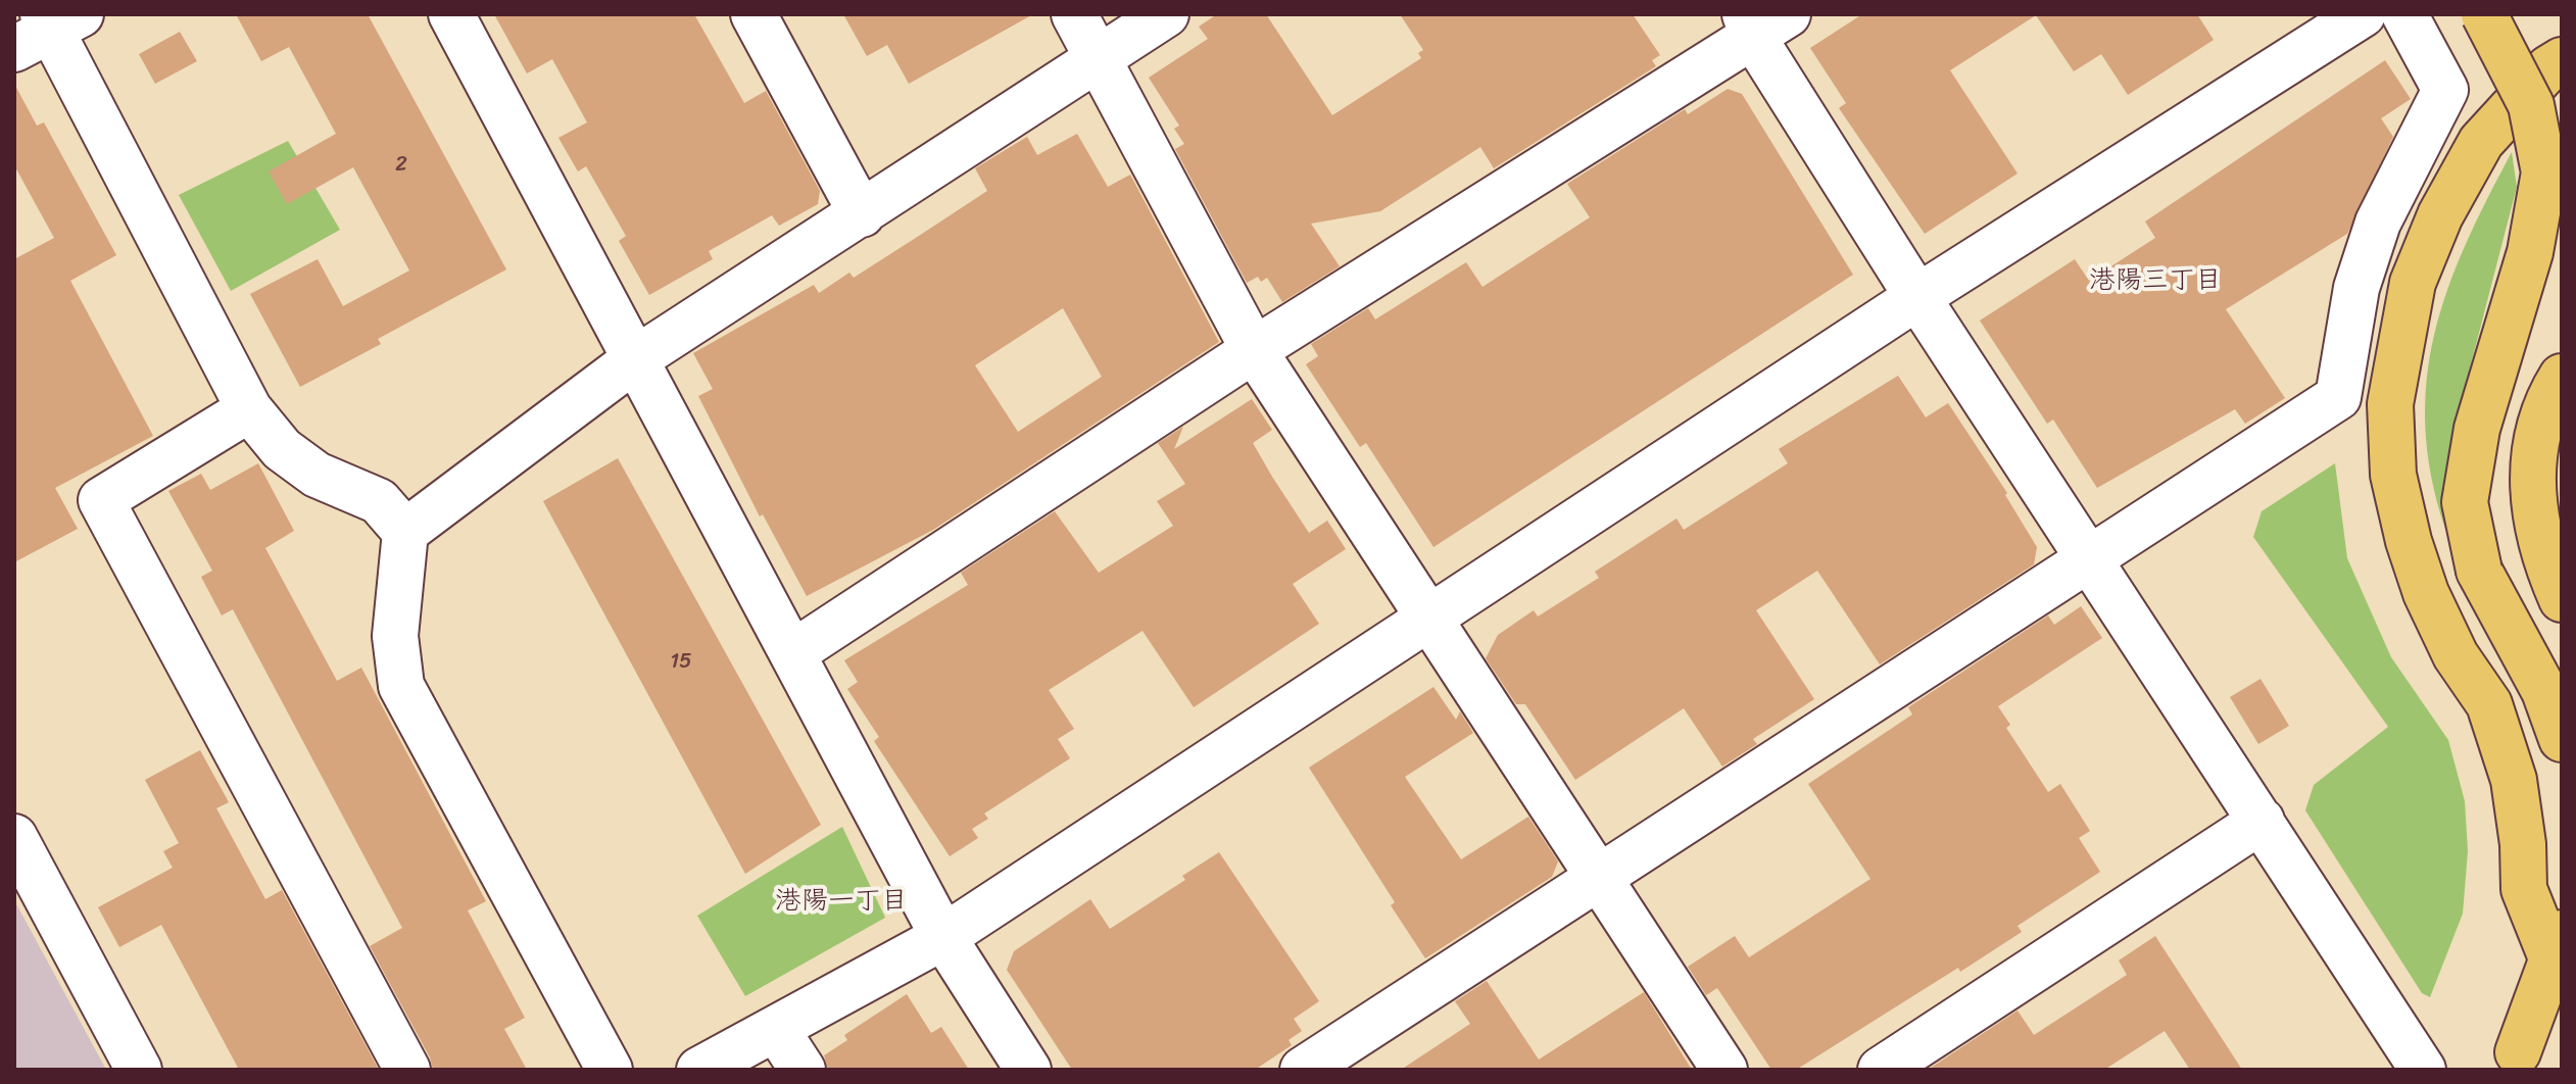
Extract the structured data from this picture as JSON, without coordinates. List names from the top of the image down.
{
  "districts": ["港陽三丁目", "港陽一丁目"],
  "house_numbers": ["2", "15"]
}
